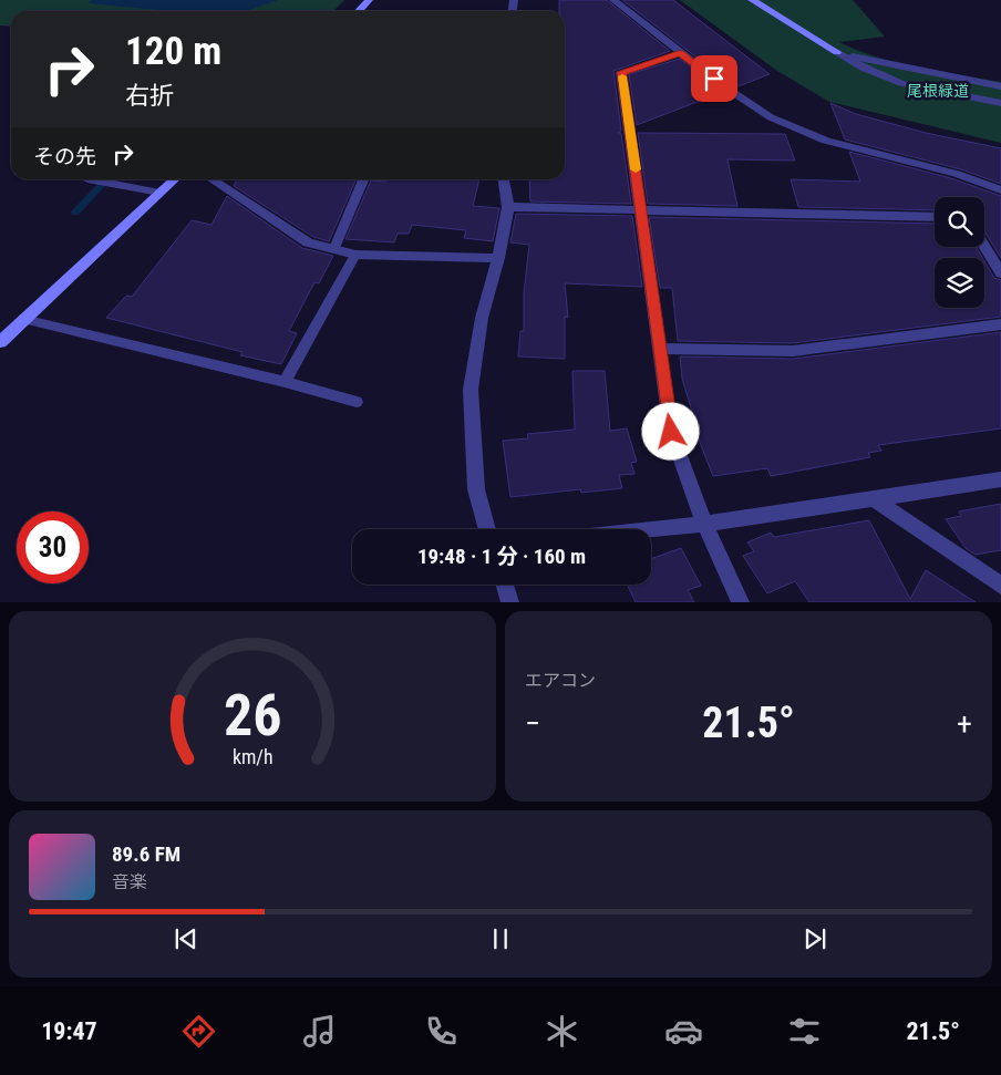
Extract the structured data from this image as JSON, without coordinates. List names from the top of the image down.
{
  "parks": ["尾根緑道"],
  "page": {
    "turn": ["120 m", "右折"],
    "then": "その先",
    "limit": "30",
    "trip": "19:48 · 1 分 · 160 m",
    "tile": "エアコン",
    "heat": ["−", "21.5°", "+"],
    "song": ["89.6 FM", "音楽"],
    "tabs": ["19:47", "21.5°"],
    "gauge": ["26", "km/h"]
  }
}
